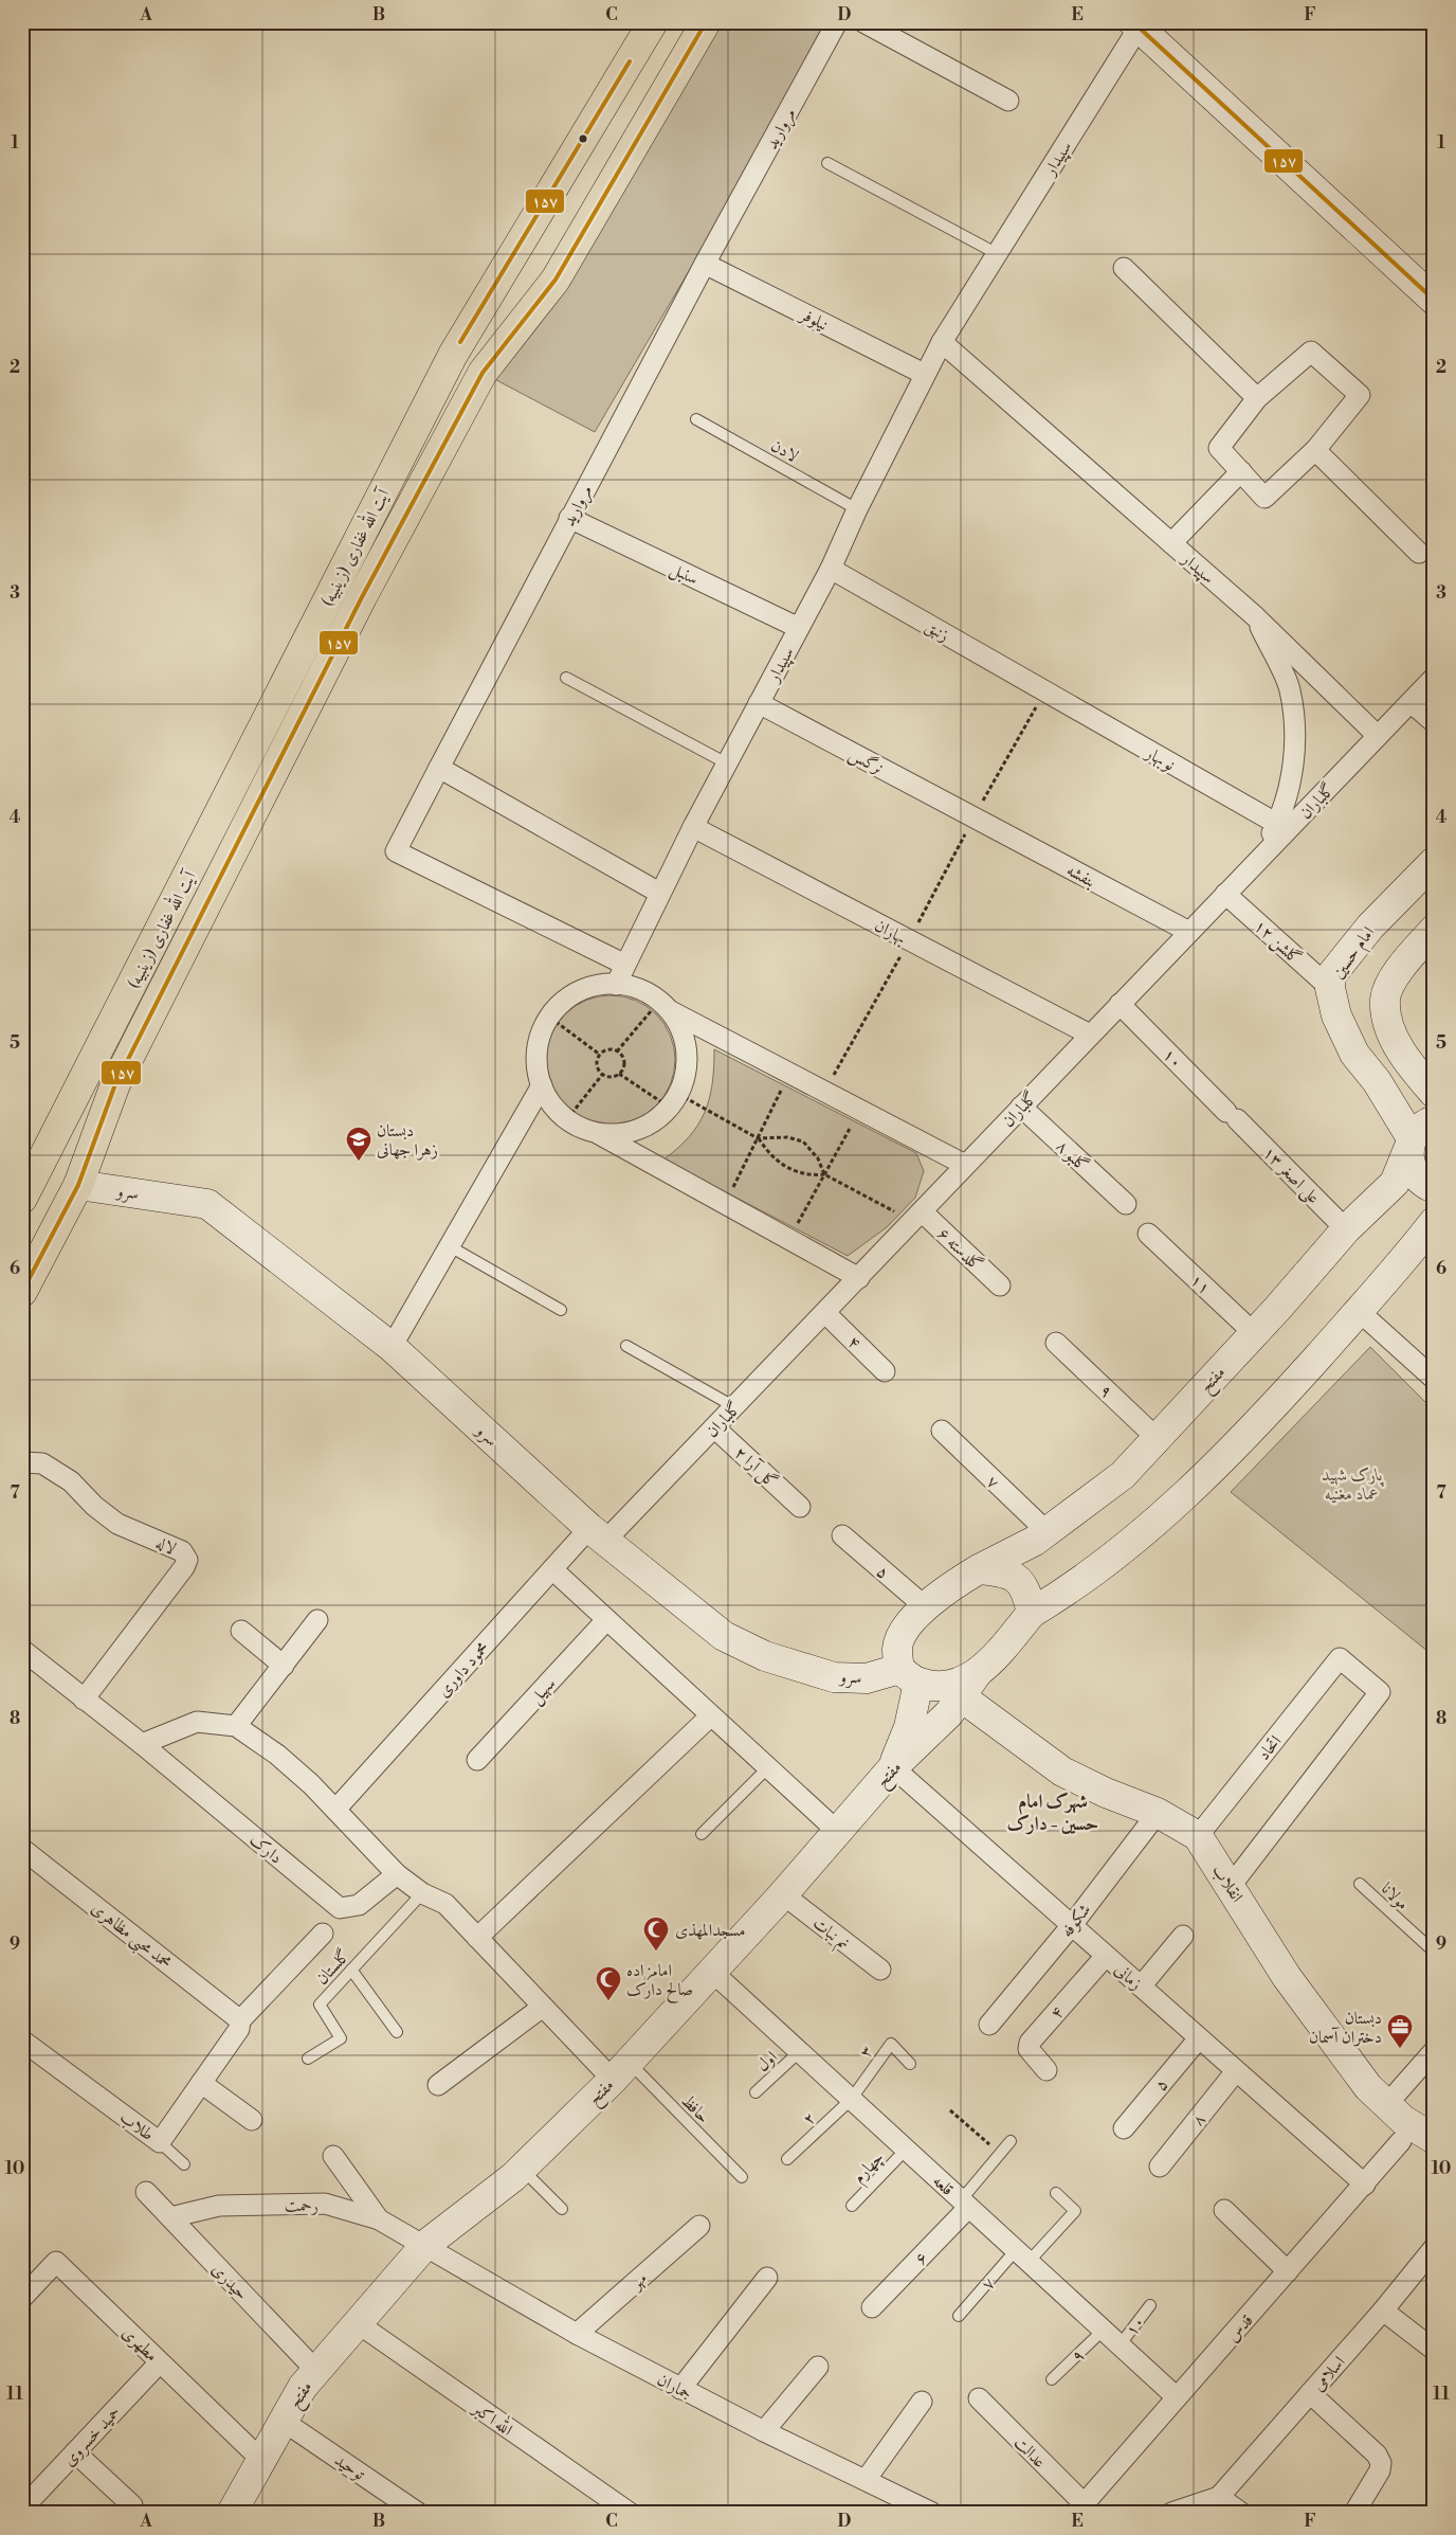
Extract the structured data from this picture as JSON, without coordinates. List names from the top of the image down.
{
  "streets": {
    "main road": ["آیت الله غفاری (زینبیه)"],
    "street": [
      "مروارید",
      "سپیدار",
      "نیلوفر",
      "سنبل",
      "زنبق",
      "نوبهار",
      "نرگس",
      "گلباران",
      "بنفشه",
      "بهاران",
      "گلشن ۱۲",
      "امام حسین",
      "۱۰",
      "گلبو ۸",
      "علی اصغر ۱۳",
      "سرو",
      "گلدسته ۶",
      "۱۱",
      "۴",
      "مفتح",
      "۹",
      "گل آرا ۲",
      "۷",
      "لاله",
      "۵",
      "محمود داوری",
      "سهیل",
      "اتحاد",
      "دارک",
      "انقلاب",
      "شکوفه",
      "نم نبات",
      "محمد محبی مظاهری",
      "زمانی",
      "۸",
      "طلاب",
      "قلعه",
      "رحمت",
      "۶",
      "مهر",
      "حیدری",
      "قدس",
      "مطهری",
      "اسلامی",
      "جماران",
      "الله اکبر",
      "حمید خسروی",
      "عدالت",
      "توحید"
    ],
    "lane": [
      "لادن",
      "مولانا",
      "گلستان",
      "۳",
      "اول",
      "حافظ",
      "۲",
      "چهارم"
    ]
  },
  "crossings": [
    ["مروارید", "سپیدار"],
    ["مروارید", "نیلوفر"],
    ["مروارید", "سنبل"],
    ["سپیدار", "نیلوفر"],
    ["سپیدار", "لادن"],
    ["سپیدار", "سنبل"],
    ["سپیدار", "زنبق"],
    ["سپیدار", "نرگس"],
    ["سپیدار", "گلباران"],
    ["سپیدار", "بهاران"],
    ["آیت الله غفاری (زینبیه)", "سرو"],
    ["زنبق", "نوبهار"],
    ["نرگس", "بنفشه"],
    ["گلباران", "بنفشه"],
    ["گلباران", "بهاران"],
    ["گلباران", "گلشن ۱۲"],
    ["گلباران", "۱۰"],
    ["گلباران", "گلبو ۸"],
    ["گلباران", "سرو"],
    ["گلباران", "گلدسته ۶"],
    ["گلباران", "۴"],
    ["گلباران", "گل آرا ۲"],
    ["گلباران", "محمود داوری"],
    ["گلشن ۱۲", "امام حسین"],
    ["امام حسین", "مفتح"],
    ["۱۰", "علی اصغر ۱۳"],
    ["۱۰", "قلعه"],
    ["علی اصغر ۱۳", "مفتح"],
    ["سرو", "مفتح"],
    ["سرو", "۵"],
    ["سرو", "محمود داوری"],
    ["۱۱", "مفتح"],
    ["۴", "زمانی"],
    ["مفتح", "۹"],
    ["مفتح", "۷"],
    ["مفتح", "۵"],
    ["مفتح", "انقلاب"],
    ["مفتح", "نم نبات"],
    ["مفتح", "زمانی"],
    ["مفتح", "حافظ"],
    ["مفتح", "قلعه"],
    ["مفتح", "رحمت"],
    ["مفتح", "حیدری"],
    ["مفتح", "مطهری"],
    ["مفتح", "جماران"],
    ["مفتح", "الله اکبر"],
    ["مفتح", "توحید"],
    ["۹", "قلعه"],
    ["۷", "قلعه"],
    ["لاله", "دارک"],
    ["۵", "زمانی"],
    ["اتحاد", "انقلاب"],
    ["انقلاب", "شکوفه"],
    ["شکوفه", "زمانی"],
    ["محمد محبی مظاهری", "طلاب"],
    ["زمانی", "۸"],
    ["زمانی", "قدس"],
    ["۳", "۲"],
    ["۳", "قلعه"],
    ["اول", "قلعه"],
    ["۲", "قلعه"],
    ["چهارم", "قلعه"],
    ["قلعه", "۶"],
    ["قلعه", "قدس"],
    ["رحمت", "حیدری"],
    ["رحمت", "جماران"],
    ["مهر", "جماران"],
    ["قدس", "عدالت"],
    ["مطهری", "حمید خسروی"]
  ],
  "districts": ["شهرک امام حسین - دارک"],
  "parks": ["پارک شهید عماد مغنیه"],
  "places": {
    "school or university": ["دبستان زهرا جهانی"],
    "mosque": ["مسجدالمهذی", "امامزاده صالح دارک"],
    "office": ["دبستان دختران آسمان"]
  },
  "lines": ["transit line ۱۵۷"],
  "grid": {
    "columns": [
      "A",
      "B",
      "C",
      "D",
      "E",
      "F"
    ],
    "rows": [
      "1",
      "2",
      "3",
      "4",
      "5",
      "6",
      "7",
      "8",
      "9",
      "10",
      "11"
    ]
  }
}
